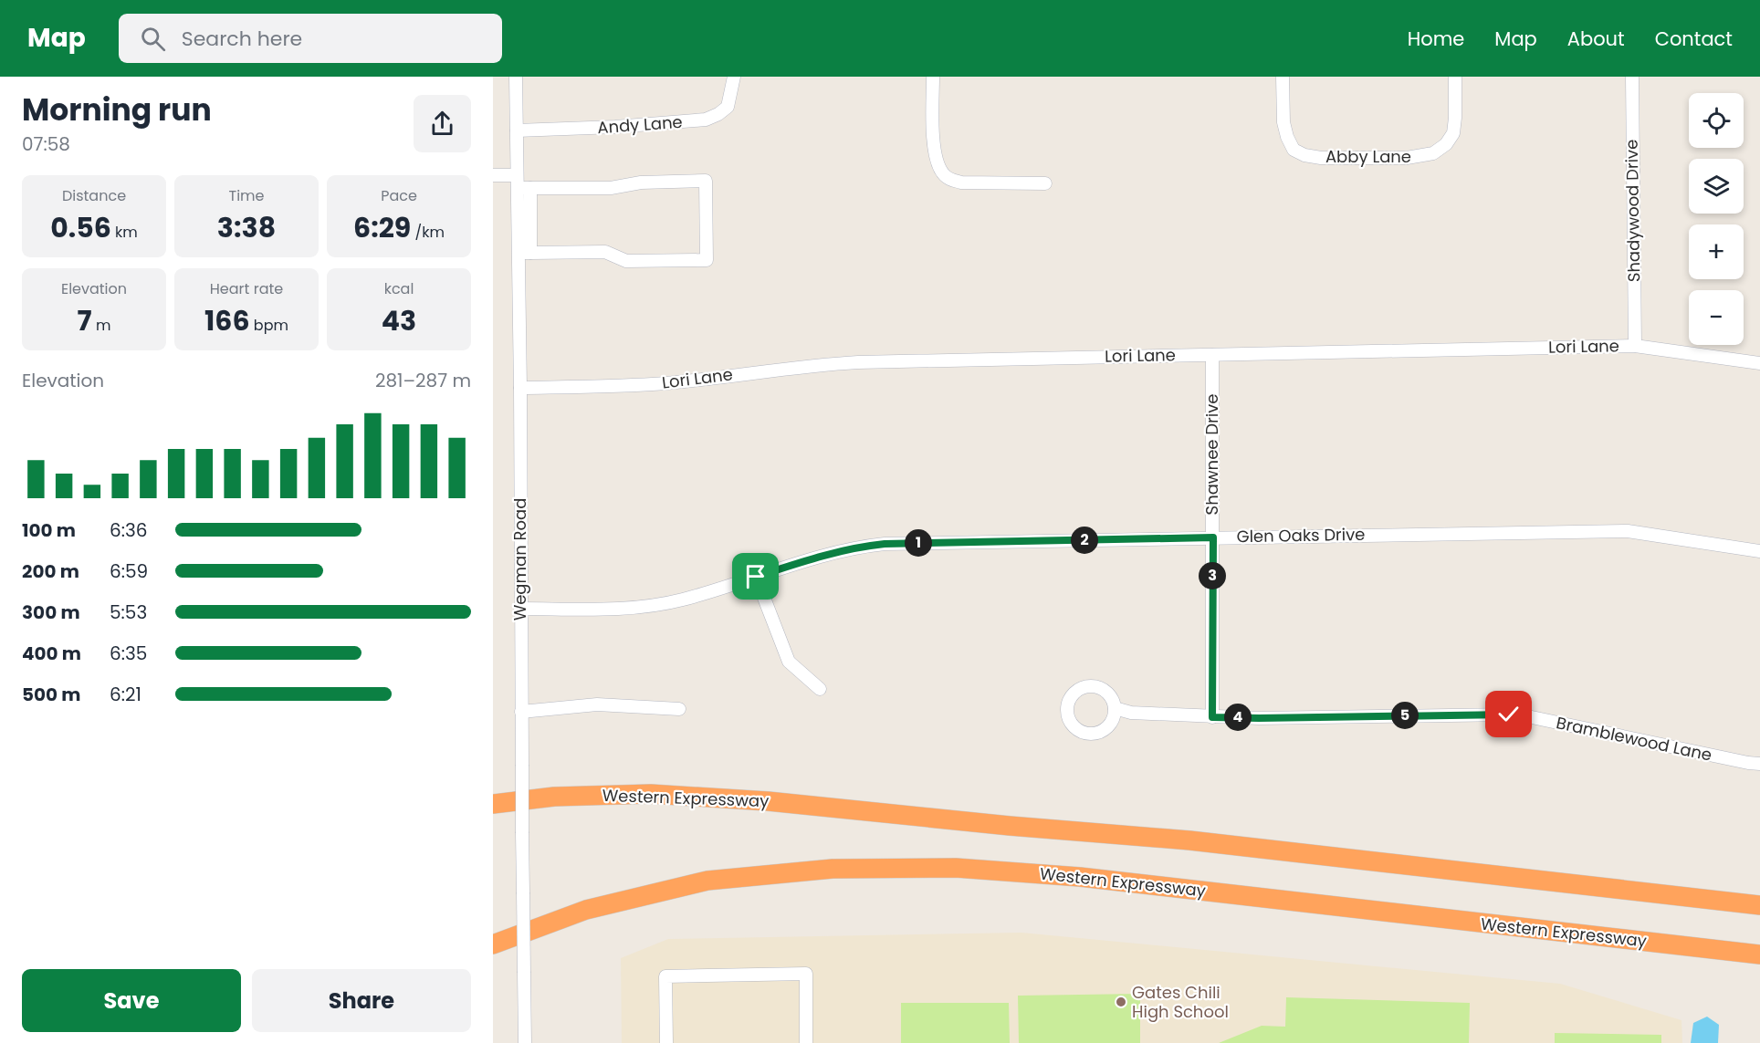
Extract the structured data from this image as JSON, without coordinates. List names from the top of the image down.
{
  "streets": {
    "highway": ["Western Expressway"],
    "street": [
      "Andy Lane",
      "Abby Lane",
      "Shadywood Drive",
      "Lori Lane",
      "Shawnee Drive",
      "Glen Oaks Drive",
      "Wegman Road",
      "Bramblewood Lane"
    ]
  },
  "crossings": [
    ["Andy Lane", "Wegman Road"],
    ["Shadywood Drive", "Lori Lane"],
    ["Lori Lane", "Shawnee Drive"],
    ["Lori Lane", "Wegman Road"],
    ["Shawnee Drive", "Glen Oaks Drive"],
    ["Shawnee Drive", "Bramblewood Lane"],
    ["Glen Oaks Drive", "Wegman Road"]
  ],
  "places": ["Gates Chili High School"],
  "page": {
    "header": "Map",
    "search": "Search here",
    "nav": [
      "Home",
      "Map",
      "About",
      "Contact"
    ],
    "heading": ["Morning run", "07:58"],
    "map_buttons": ["+", "−"],
    "stats": [
      ["Distance", "0.56 km"],
      ["Time", "3:38"],
      ["Pace", "6:29 /km"],
      ["Elevation", "7 m"],
      ["Heart rate", "166 bpm"],
      ["kcal", "43"]
    ],
    "chart": ["Elevation", "281–287 m"],
    "list": [
      {
        "name": "100 m",
        "note": "6:36"
      },
      {
        "name": "200 m",
        "note": "6:59"
      },
      {
        "name": "300 m",
        "note": "5:53"
      },
      {
        "name": "400 m",
        "note": "6:35"
      },
      {
        "name": "500 m",
        "note": "6:21"
      }
    ],
    "pins": [
      "2",
      "1",
      "3",
      "5",
      "4"
    ],
    "buttons": ["Save", "Share"]
  }
}
